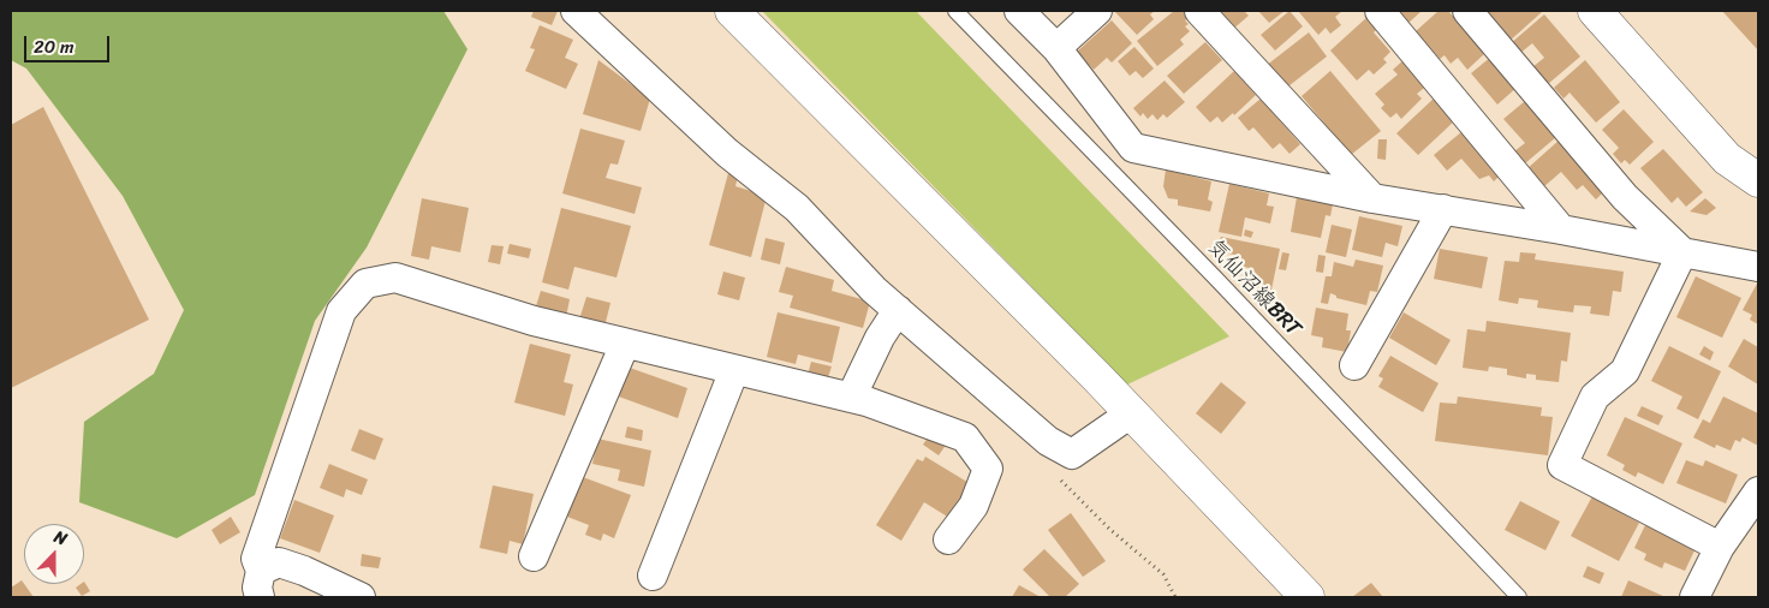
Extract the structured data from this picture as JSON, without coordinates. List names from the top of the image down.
{
  "streets": {
    "lane": ["気仙沼線BRT"]
  },
  "scale_bar": "20 m",
  "north": "top"
}
